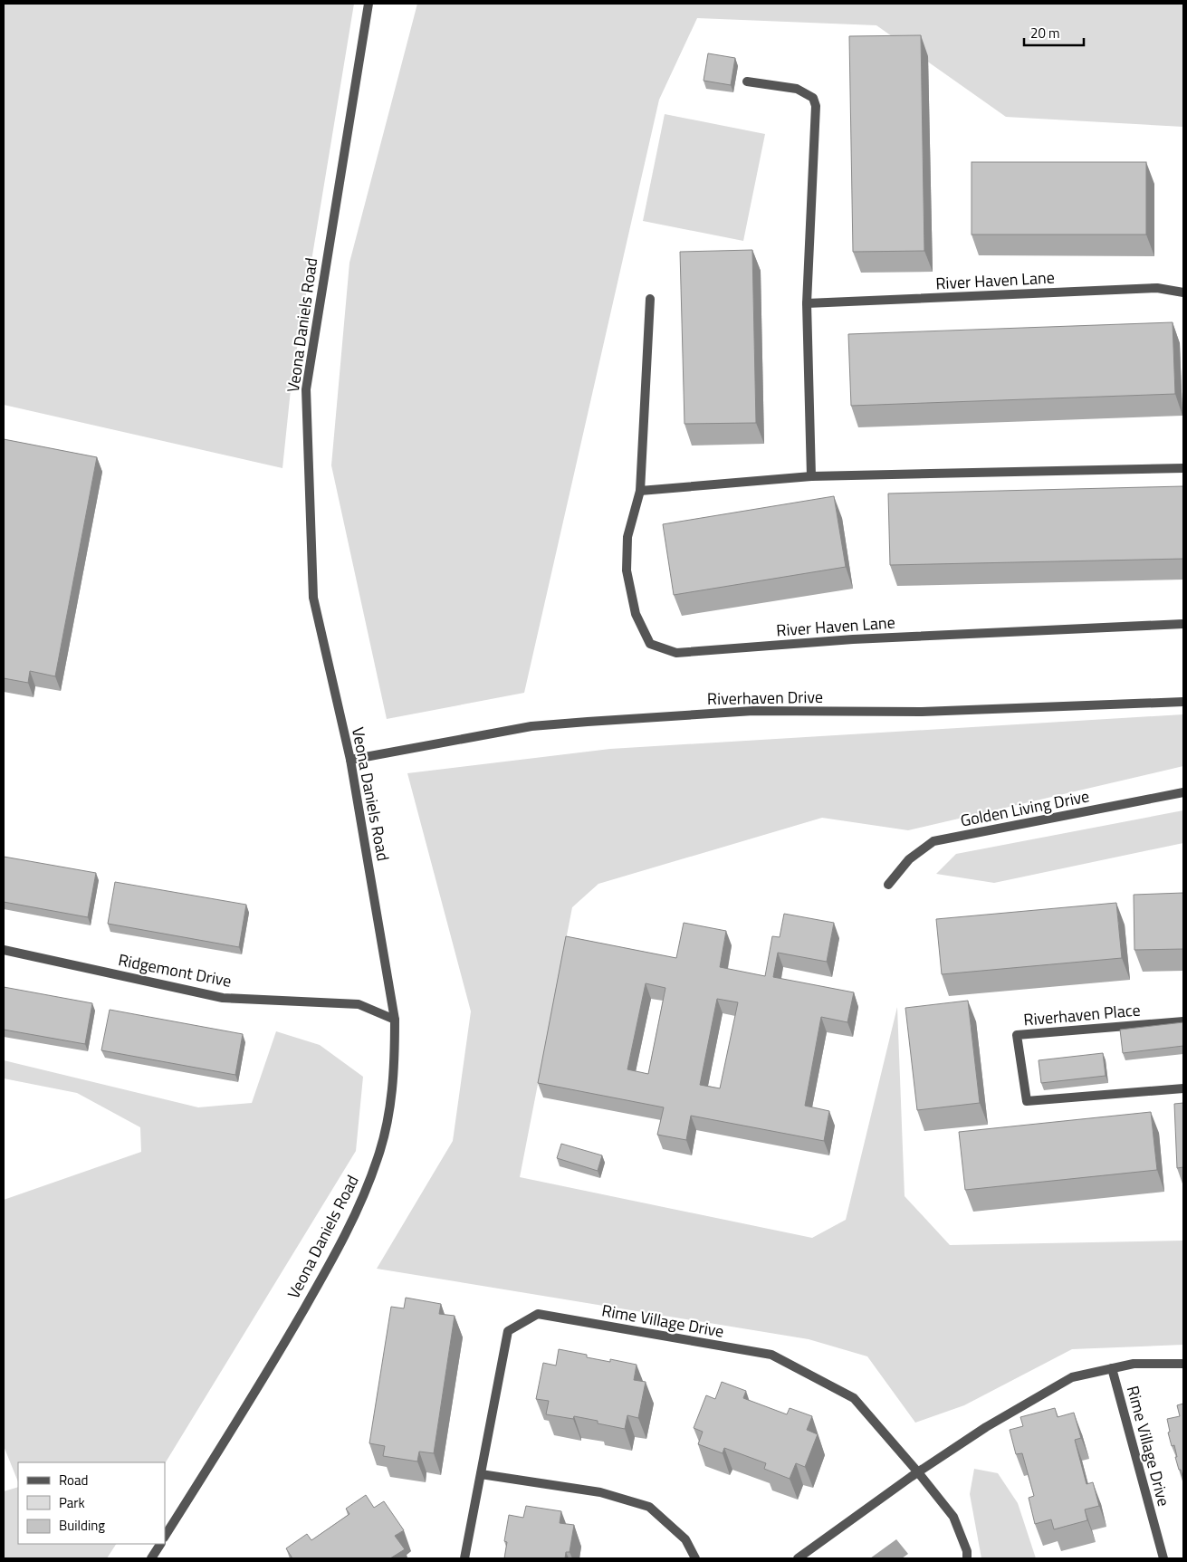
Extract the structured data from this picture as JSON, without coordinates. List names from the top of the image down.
{
  "streets": {
    "street": [
      "River Haven Lane",
      "Veona Daniels Road",
      "Riverhaven Drive",
      "Golden Living Drive",
      "Ridgemont Drive",
      "Riverhaven Place",
      "Rime Village Drive"
    ]
  },
  "crossings": [
    ["Veona Daniels Road", "Riverhaven Drive"],
    ["Veona Daniels Road", "Ridgemont Drive"]
  ],
  "legend": ["Road", "Park", "Building"],
  "scale_bar": "20 m"
}
